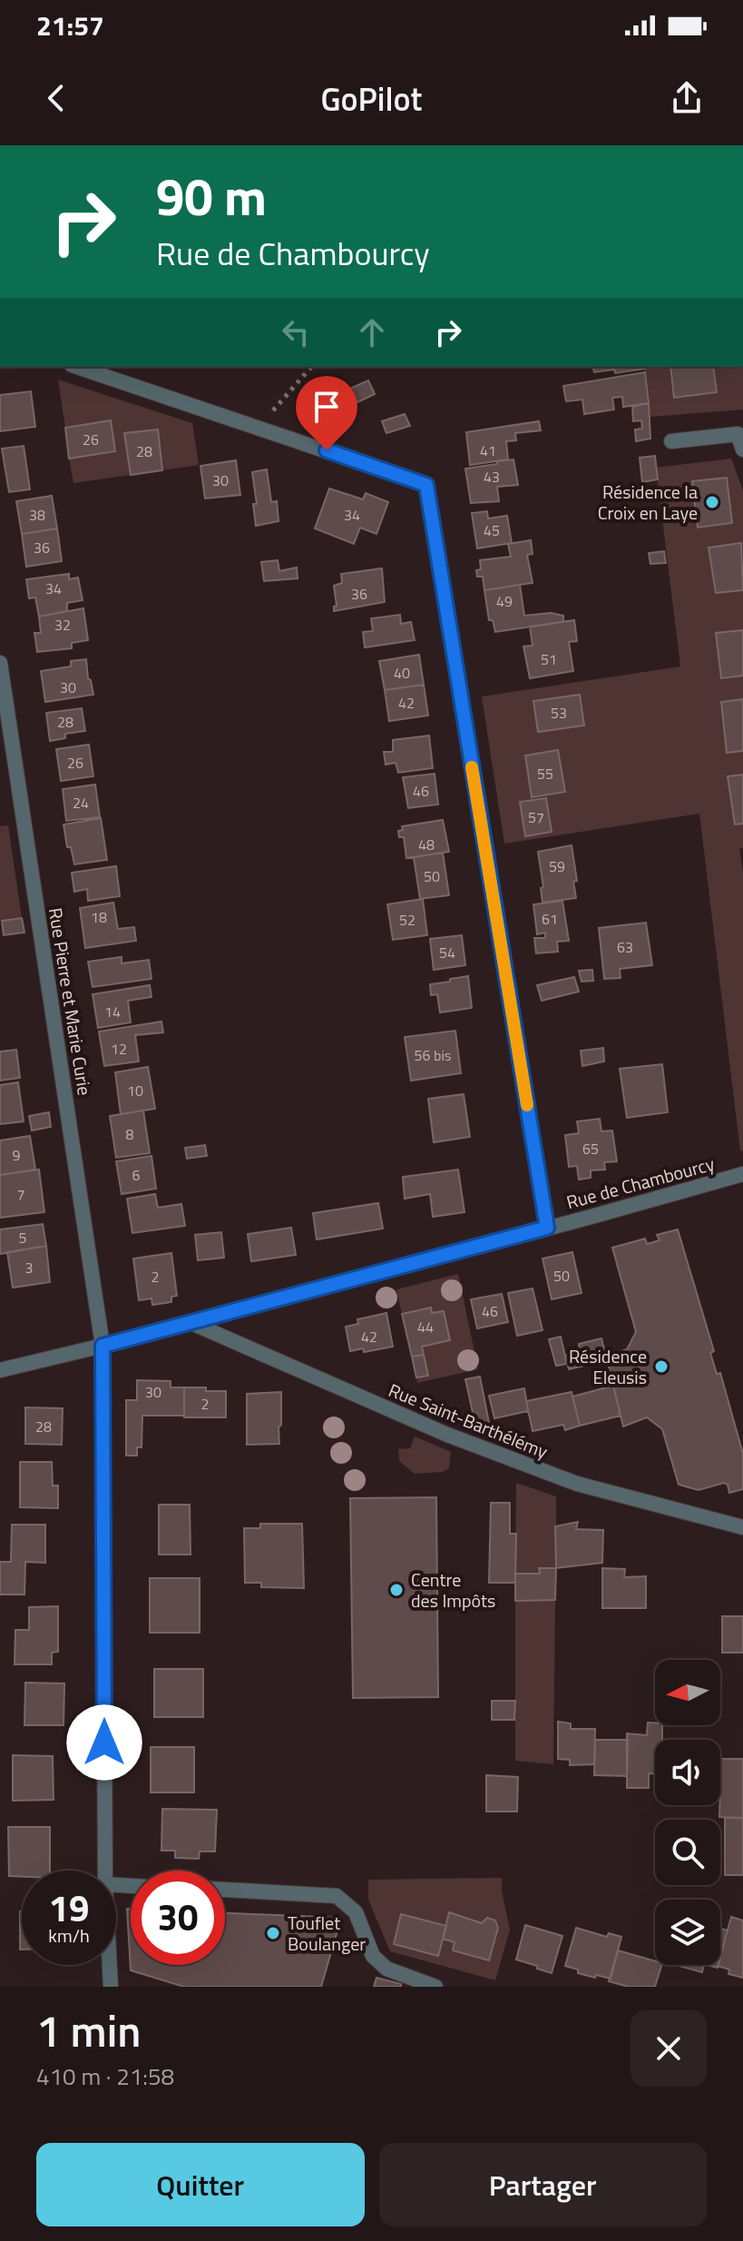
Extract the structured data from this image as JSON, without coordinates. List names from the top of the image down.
{
  "streets": {
    "street": ["Rue Pierre et Marie Curie", "Rue de Chambourcy", "Rue Saint-Barthélémy"]
  },
  "crossings": [
    ["Rue Pierre et Marie Curie", "Rue de Chambourcy"],
    ["Rue de Chambourcy", "Rue Saint-Barthélémy"]
  ],
  "places": [
    "Résidence la Croix en Laye",
    "Résidence Eleusis",
    "Centre des Impôts",
    "Touflet Boulanger"
  ],
  "house_numbers": [
    "26",
    "41",
    "28",
    "43",
    "30",
    "38",
    "34",
    "45",
    "36",
    "34",
    "36",
    "49",
    "32",
    "51",
    "40",
    "30",
    "42",
    "53",
    "28",
    "26",
    "55",
    "46",
    "24",
    "57",
    "48",
    "59",
    "50",
    "18",
    "61",
    "52",
    "63",
    "54",
    "14",
    "12",
    "56 bis",
    "10",
    "8",
    "65",
    "9",
    "6",
    "7",
    "5",
    "3",
    "50",
    "2",
    "46",
    "44",
    "42",
    "30",
    "2",
    "28"
  ],
  "north": "left",
  "page": {
    "status": "21:57",
    "header": "GoPilot",
    "turn": ["90 m", "Rue de Chambourcy"],
    "speed": "19 km/h",
    "limit": "30",
    "heading": ["1 min", "410 m · 21:58"],
    "buttons": ["Quitter", "Partager"]
  }
}
